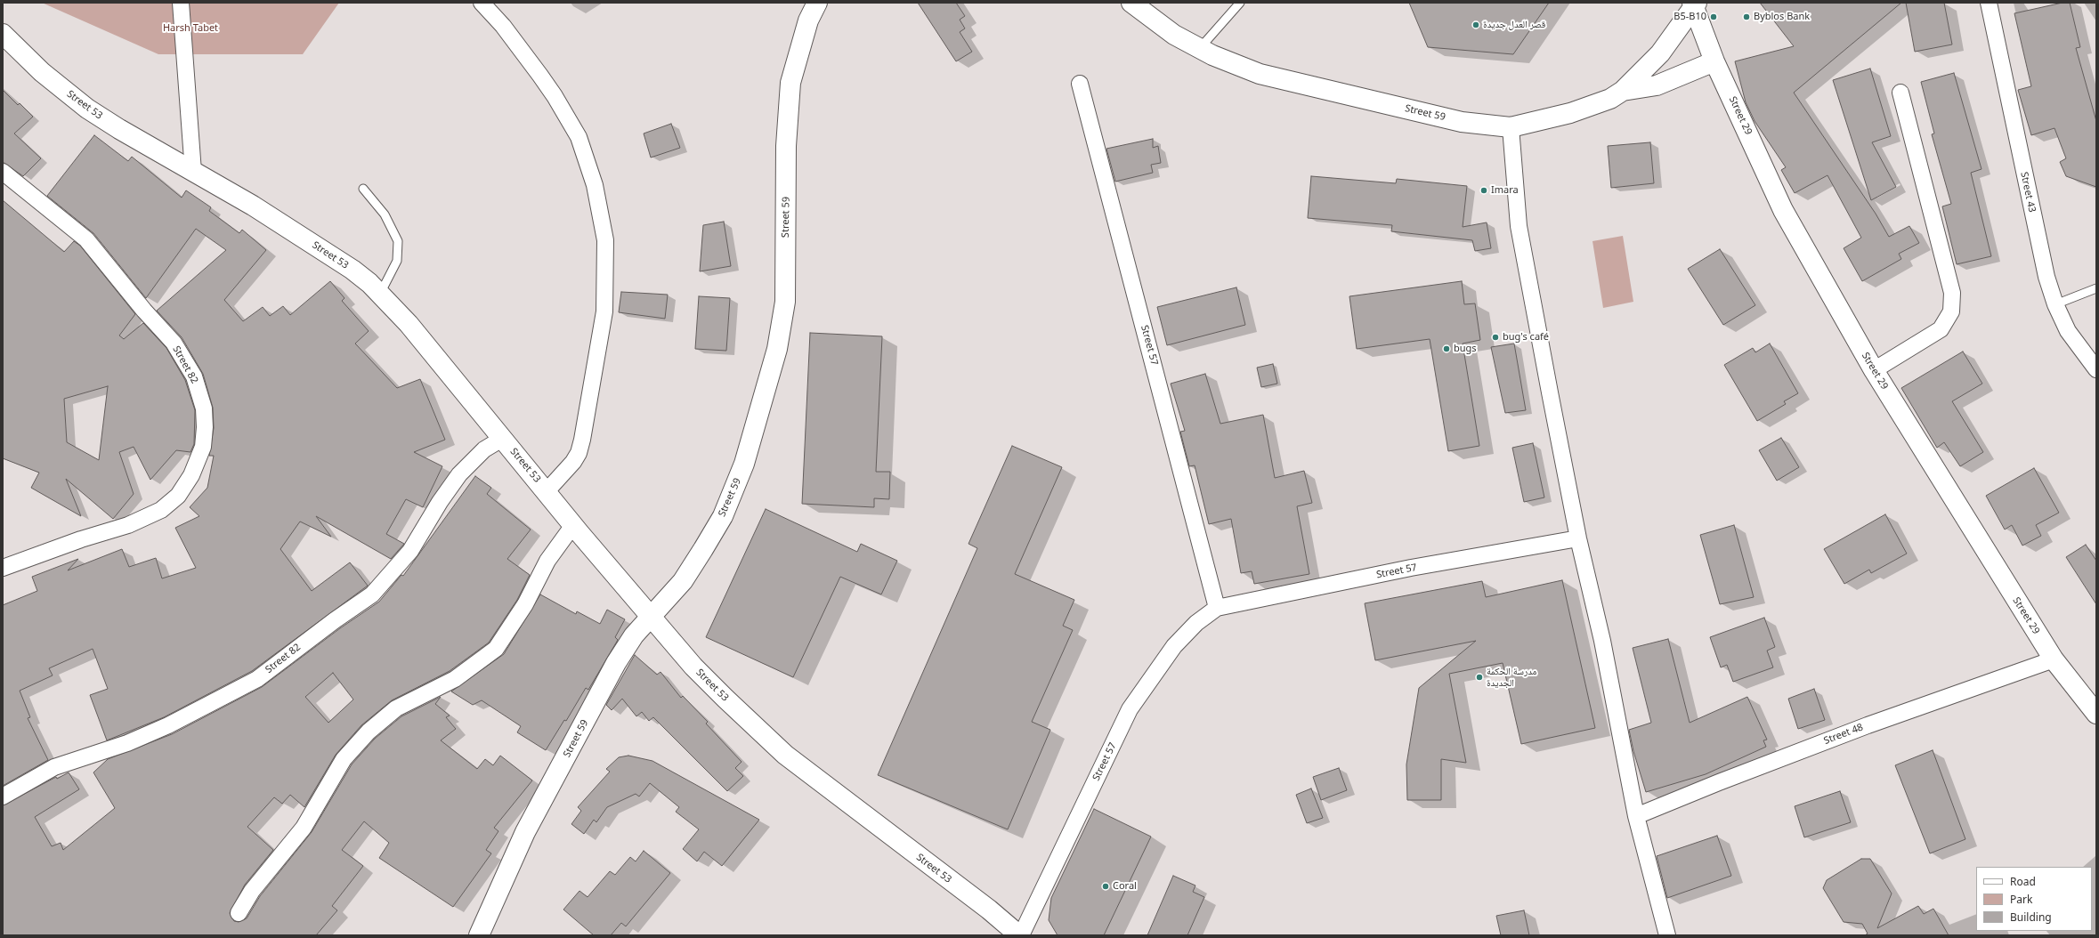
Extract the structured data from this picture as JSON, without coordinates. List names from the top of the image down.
{
  "streets": {
    "street": [
      "Street 53",
      "Street 59",
      "Street 29",
      "Street 43",
      "Street 57",
      "Street 82",
      "Street 48"
    ]
  },
  "crossings": [
    ["Street 53", "Street 59"],
    ["Street 53", "Street 57"],
    ["Street 53", "Street 82"],
    ["Street 59", "Street 29"],
    ["Street 29", "Street 48"]
  ],
  "parks": ["Harsh Tabet"],
  "places": [
    "B5-B10",
    "Byblos Bank",
    "قصر العدل جديدة",
    "Imara",
    "bug's café",
    "bugs",
    "مدرسة الحكمة الجديدة",
    "Coral"
  ],
  "legend": ["Road", "Park", "Building"]
}
